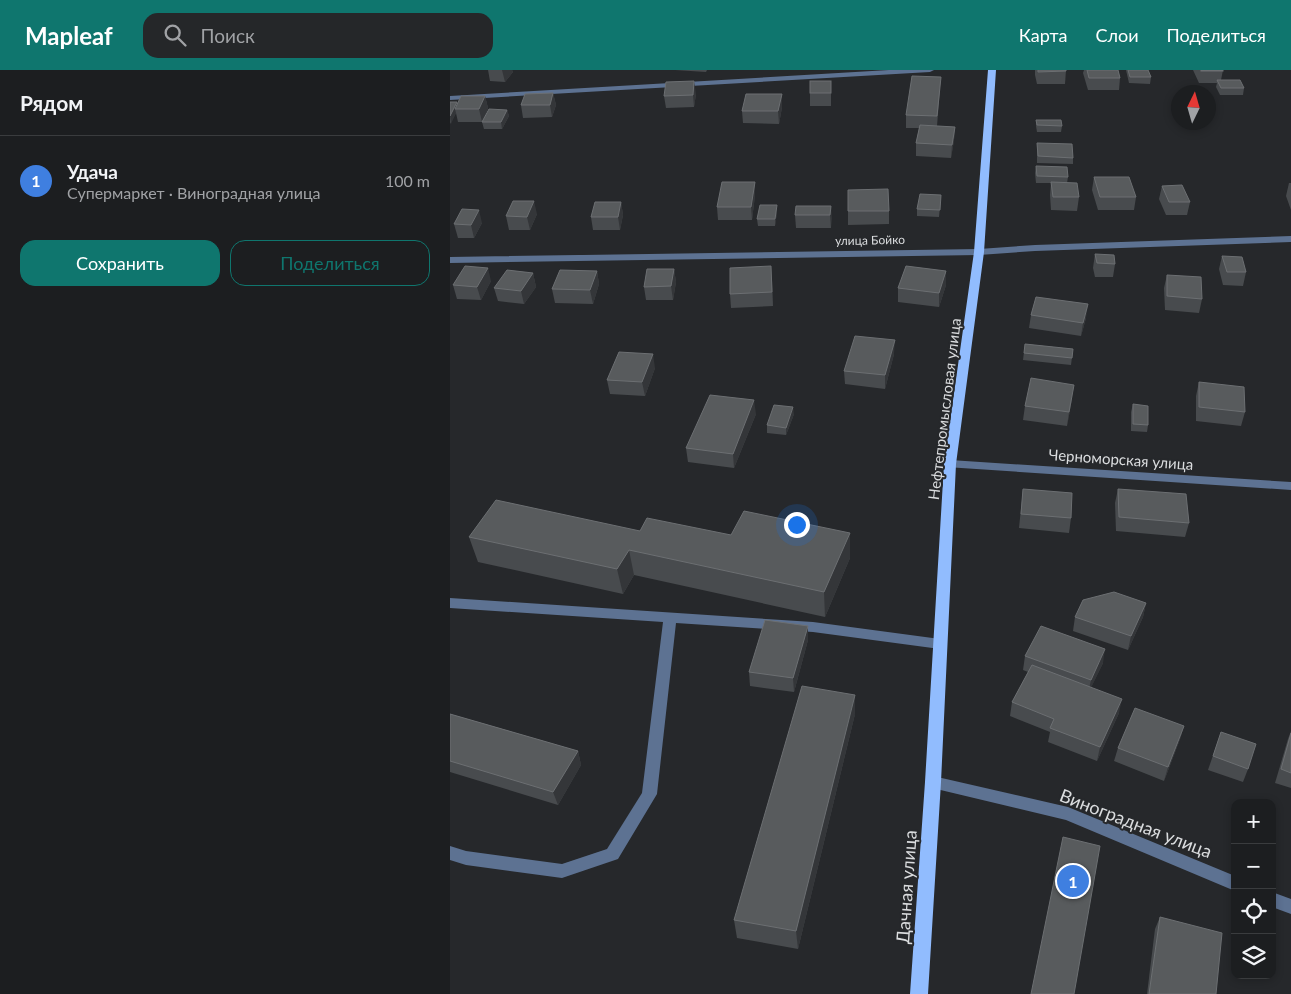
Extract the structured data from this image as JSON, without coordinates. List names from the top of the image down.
{
  "streets": {
    "main road": ["Нефтепромысловая улица", "Дачная улица"],
    "street": ["улица Бойко", "Черноморская улица", "Виноградная улица"]
  },
  "crossings": [
    ["улица Бойко", "Нефтепромысловая улица"],
    ["Нефтепромысловая улица", "Черноморская улица"],
    ["Нефтепромысловая улица", "Виноградная улица"],
    ["Нефтепромысловая улица", "Дачная улица"],
    ["Виноградная улица", "Дачная улица"]
  ],
  "north": "top",
  "page": {
    "header": "Mapleaf",
    "search": "Поиск",
    "nav": ["Карта", "Слои", "Поделиться"],
    "heading": "Рядом",
    "list": [
      {
        "mark": "1",
        "name": "Удача",
        "note": "Супермаркет · Виноградная улица",
        "value": "100 m"
      }
    ],
    "buttons": ["Сохранить", "Поделиться"],
    "map_buttons": ["+", "−"],
    "pins": "1"
  }
}
